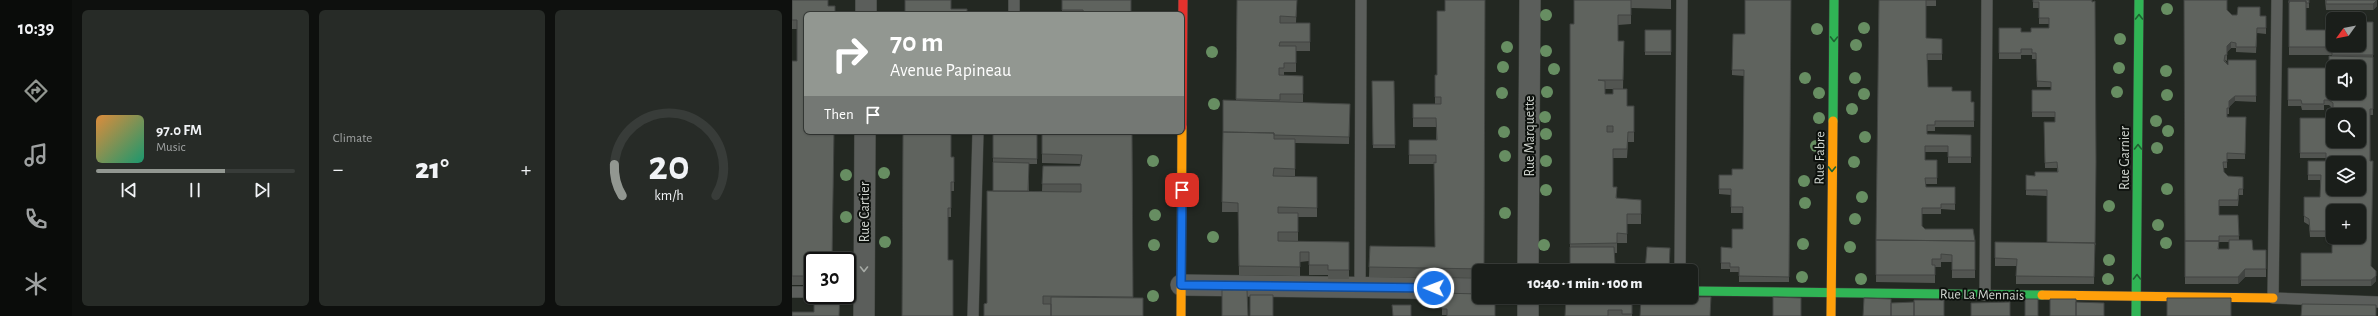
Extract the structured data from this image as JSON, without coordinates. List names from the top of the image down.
{
  "streets": {
    "street": [
      "Rue Marquette",
      "Rue Fabre",
      "Rue Garnier",
      "Rue Cartier",
      "Rue La Mennais"
    ]
  },
  "crossings": [
    ["Rue Fabre", "Rue La Mennais"],
    ["Rue Garnier", "Rue La Mennais"]
  ],
  "one_way": ["Rue Fabre", "Rue Garnier", "Rue Cartier"],
  "north": "bottom left",
  "page": {
    "tabs": "10:39",
    "tile": "Climate",
    "map_buttons": "+",
    "turn": ["70 m", "Avenue Papineau"],
    "then": "Then",
    "song": ["97.0 FM", "Music"],
    "heat": ["−", "21°", "+"],
    "limit": "30",
    "trip": "10:40 · 1 min · 100 m",
    "gauge": ["20", "km/h"]
  }
}
